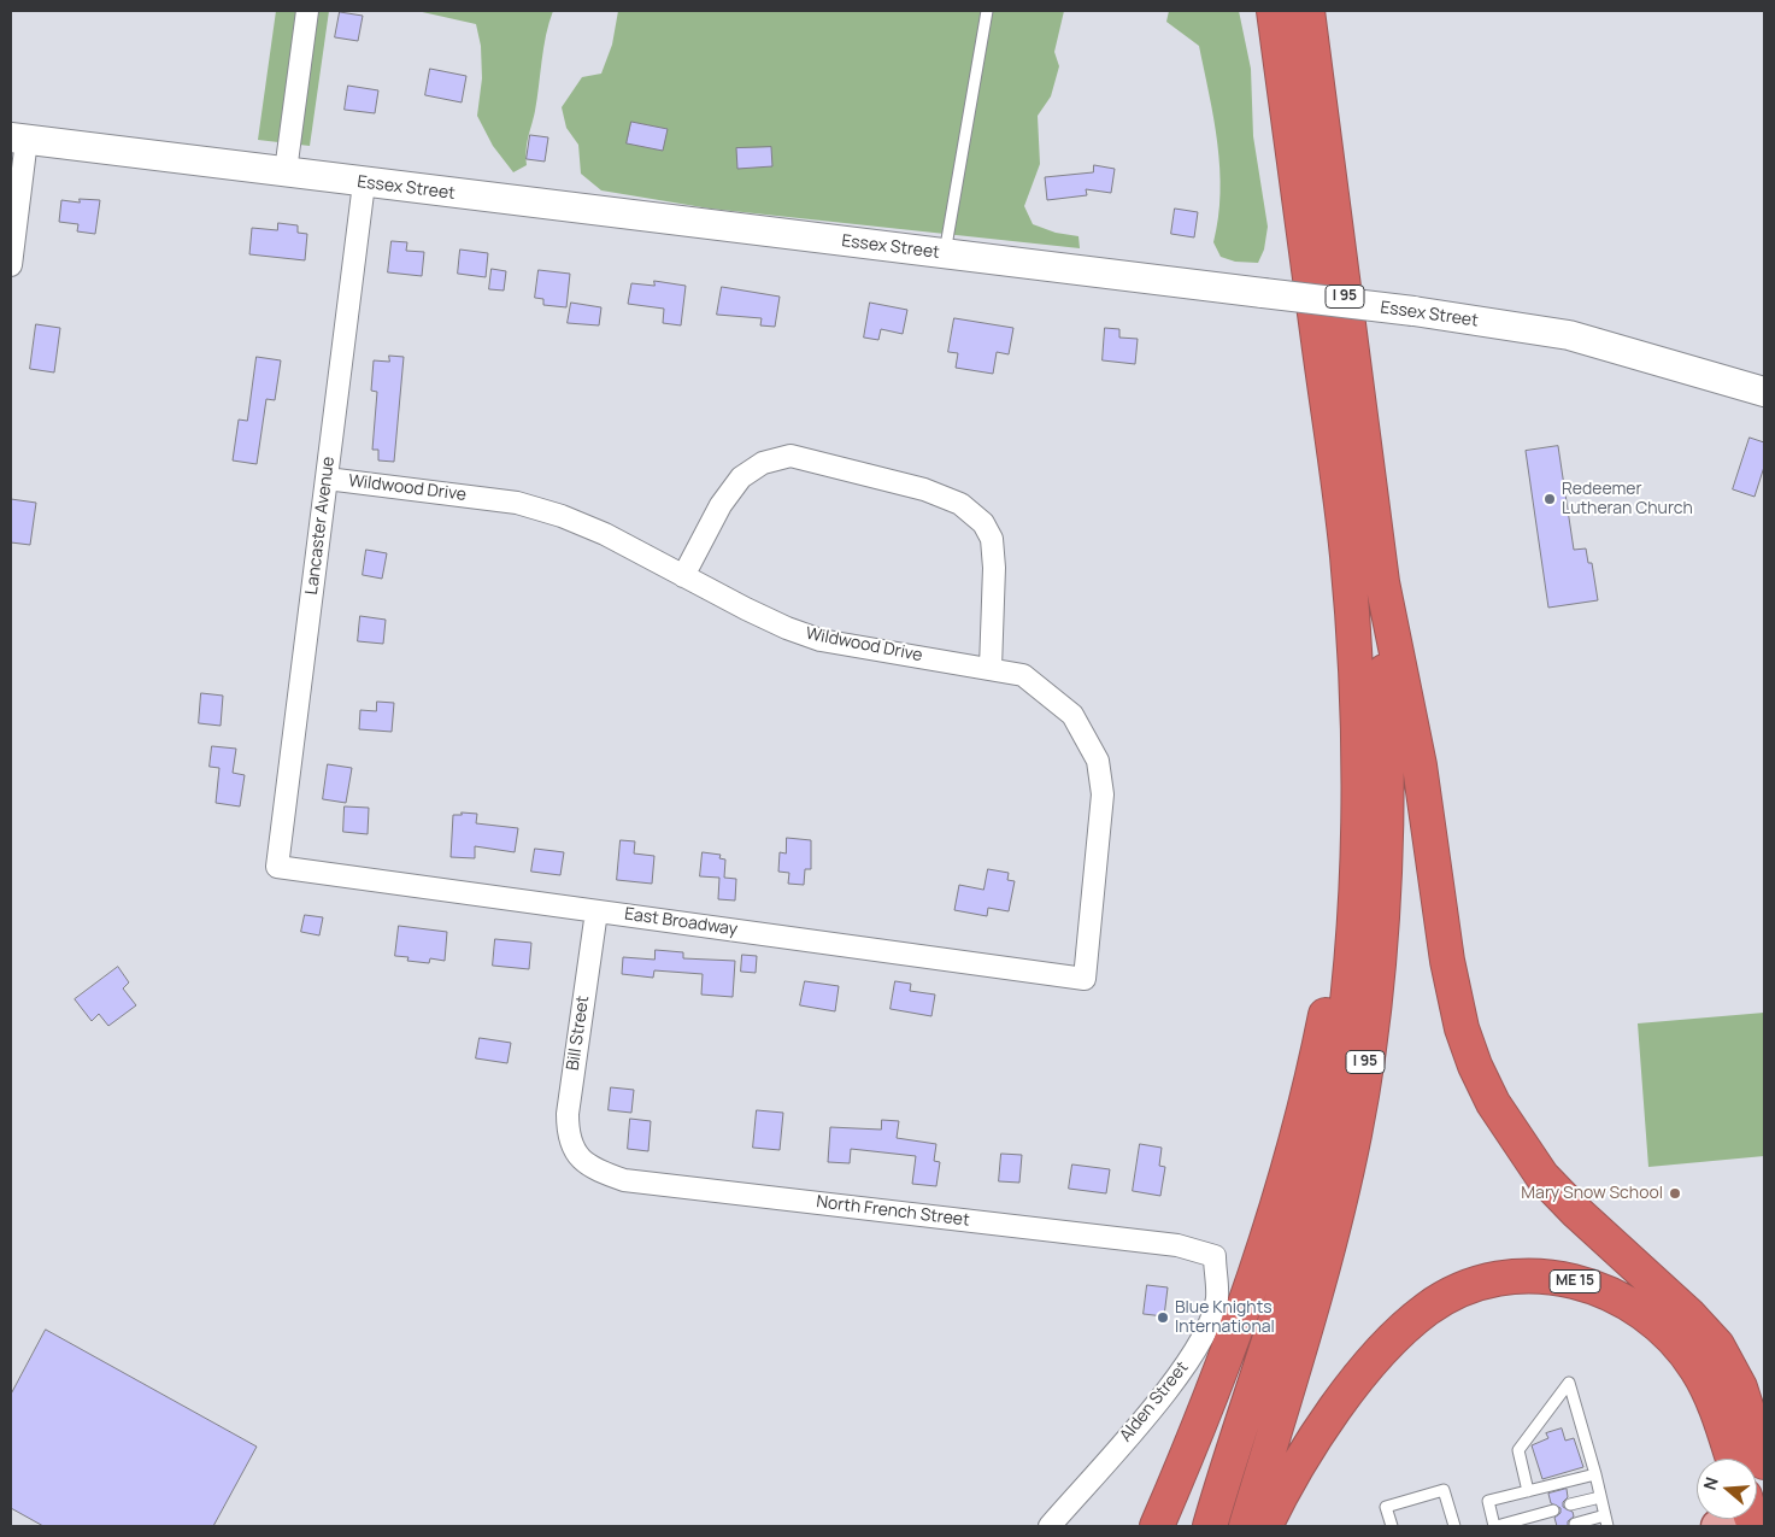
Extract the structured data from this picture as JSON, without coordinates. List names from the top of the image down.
{
  "streets": {
    "highway": ["I 95", "ME 15"],
    "street": [
      "Essex Street",
      "Wildwood Drive",
      "Lancaster Avenue",
      "East Broadway",
      "Bill Street",
      "North French Street",
      "Alden Street"
    ]
  },
  "crossings": [
    ["Essex Street", "Lancaster Avenue"],
    ["Wildwood Drive", "Lancaster Avenue"],
    ["Wildwood Drive", "East Broadway"],
    ["Lancaster Avenue", "East Broadway"],
    ["East Broadway", "Bill Street"],
    ["Bill Street", "North French Street"],
    ["North French Street", "Alden Street"]
  ],
  "places": ["Redeemer Lutheran Church", "Mary Snow School", "Blue Knights International"],
  "north": "left"
}
